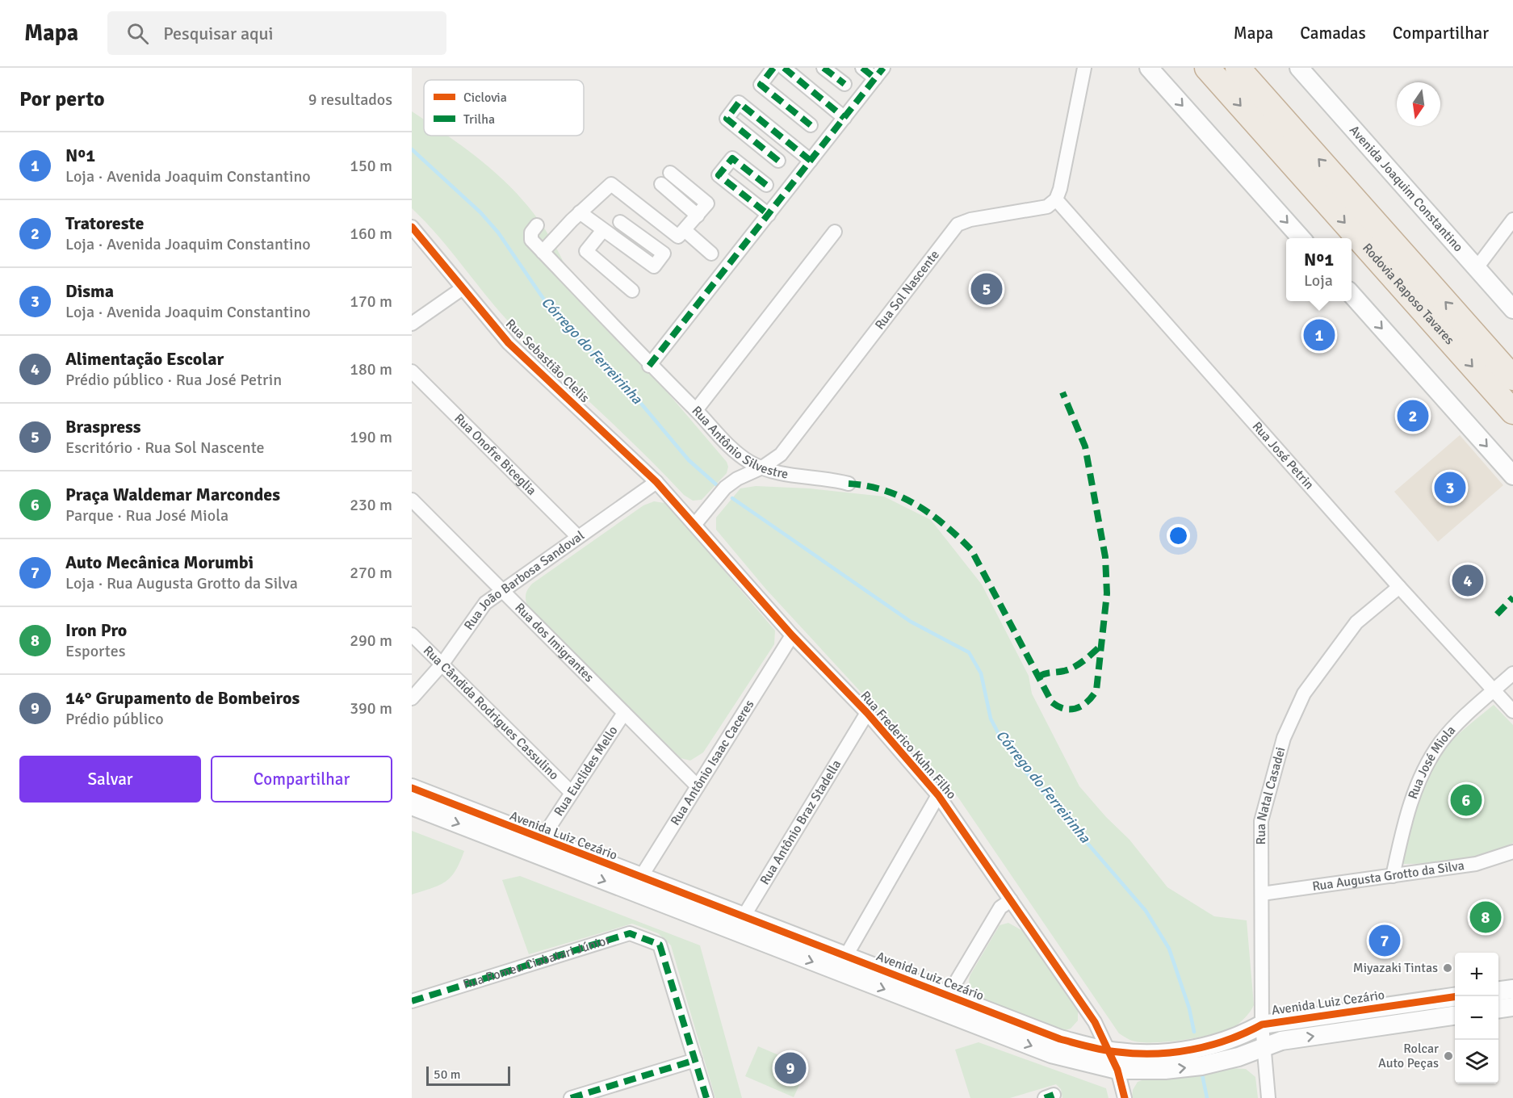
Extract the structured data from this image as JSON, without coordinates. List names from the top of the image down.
{
  "streets": {
    "highway": ["Rodovia Raposo Tavares"],
    "street": [
      "Avenida Joaquim Constantino",
      "Rua Sol Nascente",
      "Rua Sebastião Clelis",
      "Rua Antônio Silvestre",
      "Rua Onofre Biceglia",
      "Rua José Petrin",
      "Rua João Barbosa Sandoval",
      "Rua dos Imigrantes",
      "Rua Cândida Rodrigues Cassulino",
      "Rua Frederico Kuhn Filho",
      "Rua Antônio Isaac Caceres",
      "Rua José Miola",
      "Rua Euclides Mello",
      "Rua Natal Casadei",
      "Rua Antônio Braz Stadella",
      "Avenida Luiz Cezário",
      "Rua Augusta Grotto da Silva",
      "Rua Romeu Ciabatari Júnior"
    ]
  },
  "crossings": [
    ["Rua Sol Nascente", "Rua Antônio Silvestre"],
    ["Rua Sol Nascente", "Rua José Petrin"],
    ["Rua Sol Nascente", "Rua Frederico Kuhn Filho"],
    ["Rua Sebastião Clelis", "Rua João Barbosa Sandoval"],
    ["Rua Sebastião Clelis", "Rua Frederico Kuhn Filho"],
    ["Rua Onofre Biceglia", "Rua João Barbosa Sandoval"],
    ["Rua José Petrin", "Rua José Miola"],
    ["Rua José Petrin", "Rua Natal Casadei"],
    ["Rua João Barbosa Sandoval", "Rua dos Imigrantes"],
    ["Rua João Barbosa Sandoval", "Rua Cândida Rodrigues Cassulino"],
    ["Rua João Barbosa Sandoval", "Rua Frederico Kuhn Filho"],
    ["Rua dos Imigrantes", "Rua Antônio Isaac Caceres"],
    ["Rua dos Imigrantes", "Rua Euclides Mello"],
    ["Rua Cândida Rodrigues Cassulino", "Rua Euclides Mello"],
    ["Rua Frederico Kuhn Filho", "Rua Antônio Isaac Caceres"],
    ["Rua Frederico Kuhn Filho", "Rua Antônio Braz Stadella"],
    ["Rua Frederico Kuhn Filho", "Avenida Luiz Cezário"],
    ["Rua Antônio Isaac Caceres", "Avenida Luiz Cezário"],
    ["Rua José Miola", "Rua Augusta Grotto da Silva"],
    ["Rua Euclides Mello", "Avenida Luiz Cezário"],
    ["Rua Natal Casadei", "Avenida Luiz Cezário"],
    ["Rua Natal Casadei", "Rua Augusta Grotto da Silva"],
    ["Rua Antônio Braz Stadella", "Avenida Luiz Cezário"]
  ],
  "water": ["Córrego do Ferreirinha"],
  "places": ["Miyazaki Tintas", "Rolcar Auto Peças"],
  "legend": ["Ciclovia", "Trilha"],
  "scale_bar": "50 m",
  "north": "bottom",
  "page": {
    "header": "Mapa",
    "search": "Pesquisar aqui",
    "nav": ["Mapa", "Camadas", "Compartilhar"],
    "heading": ["Por perto", "9 resultados"],
    "list": [
      {
        "mark": "1",
        "name": "Nº1",
        "note": "Loja · Avenida Joaquim Constantino",
        "value": "150 m"
      },
      {
        "mark": "2",
        "name": "Tratoreste",
        "note": "Loja · Avenida Joaquim Constantino",
        "value": "160 m"
      },
      {
        "mark": "3",
        "name": "Disma",
        "note": "Loja · Avenida Joaquim Constantino",
        "value": "170 m"
      },
      {
        "mark": "4",
        "name": "Alimentação Escolar",
        "note": "Prédio público · Rua José Petrin",
        "value": "180 m"
      },
      {
        "mark": "5",
        "name": "Braspress",
        "note": "Escritório · Rua Sol Nascente",
        "value": "190 m"
      },
      {
        "mark": "6",
        "name": "Praça Waldemar Marcondes",
        "note": "Parque · Rua José Miola",
        "value": "230 m"
      },
      {
        "mark": "7",
        "name": "Auto Mecânica Morumbi",
        "note": "Loja · Rua Augusta Grotto da Silva",
        "value": "270 m"
      },
      {
        "mark": "8",
        "name": "Iron Pro",
        "note": "Esportes",
        "value": "290 m"
      },
      {
        "mark": "9",
        "name": "14° Grupamento de Bombeiros",
        "note": "Prédio público",
        "value": "390 m"
      }
    ],
    "popup": ["Nº1", "Loja"],
    "pins": [
      "5",
      "1",
      "2",
      "3",
      "4",
      "6",
      "8",
      "7",
      "9"
    ],
    "buttons": ["Salvar", "Compartilhar"],
    "map_buttons": ["+", "−"],
    "scale": "50 m"
  }
}
